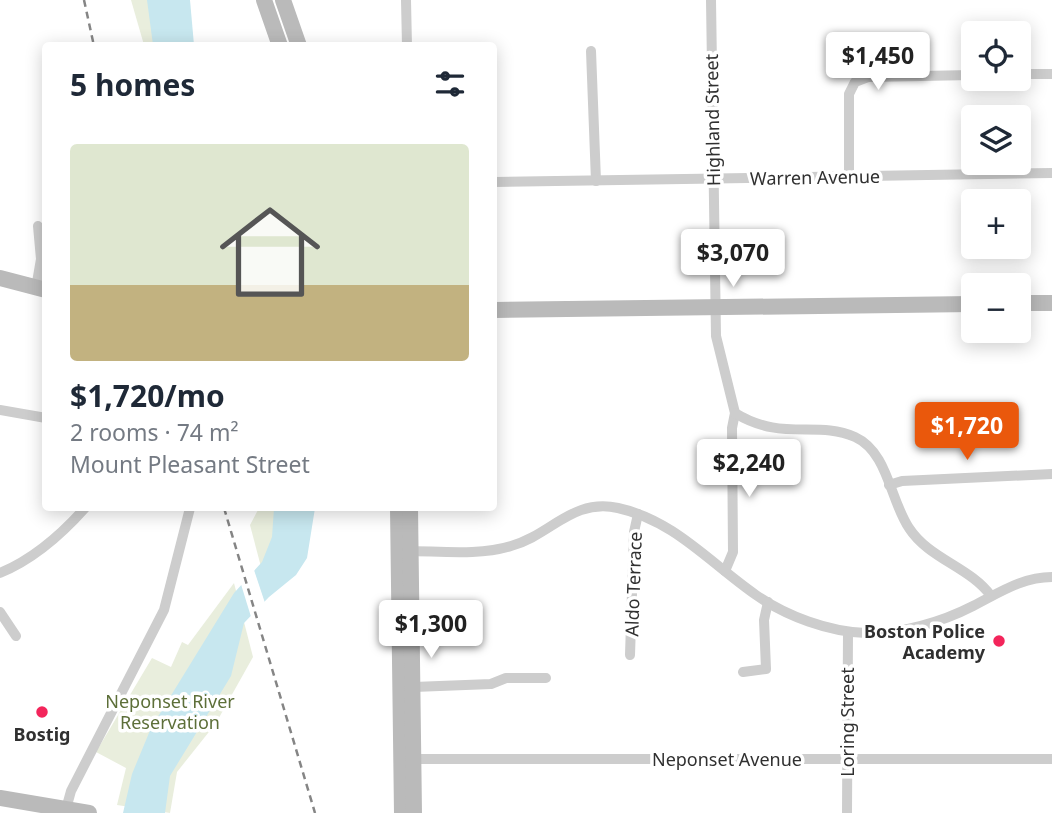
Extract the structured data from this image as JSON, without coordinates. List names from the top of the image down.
{
  "streets": {
    "street": [
      "Highland Street",
      "Warren Avenue",
      "Aldo Terrace",
      "Loring Street",
      "Neponset Avenue"
    ]
  },
  "crossings": [
    ["Highland Street", "Warren Avenue"],
    ["Loring Street", "Neponset Avenue"]
  ],
  "parks": ["Neponset River Reservation"],
  "places": ["Boston Police Academy", "Bostig"],
  "page": {
    "map_buttons": ["+", "−"],
    "price": [
      "$1,450",
      "$3,070",
      "$1,720",
      "$2,240",
      "$1,300"
    ],
    "heading": "5 homes",
    "list": [
      {
        "name": "$1,720/mo",
        "note": "2 rooms · 74 m² · Mount Pleasant Street"
      }
    ]
  }
}
